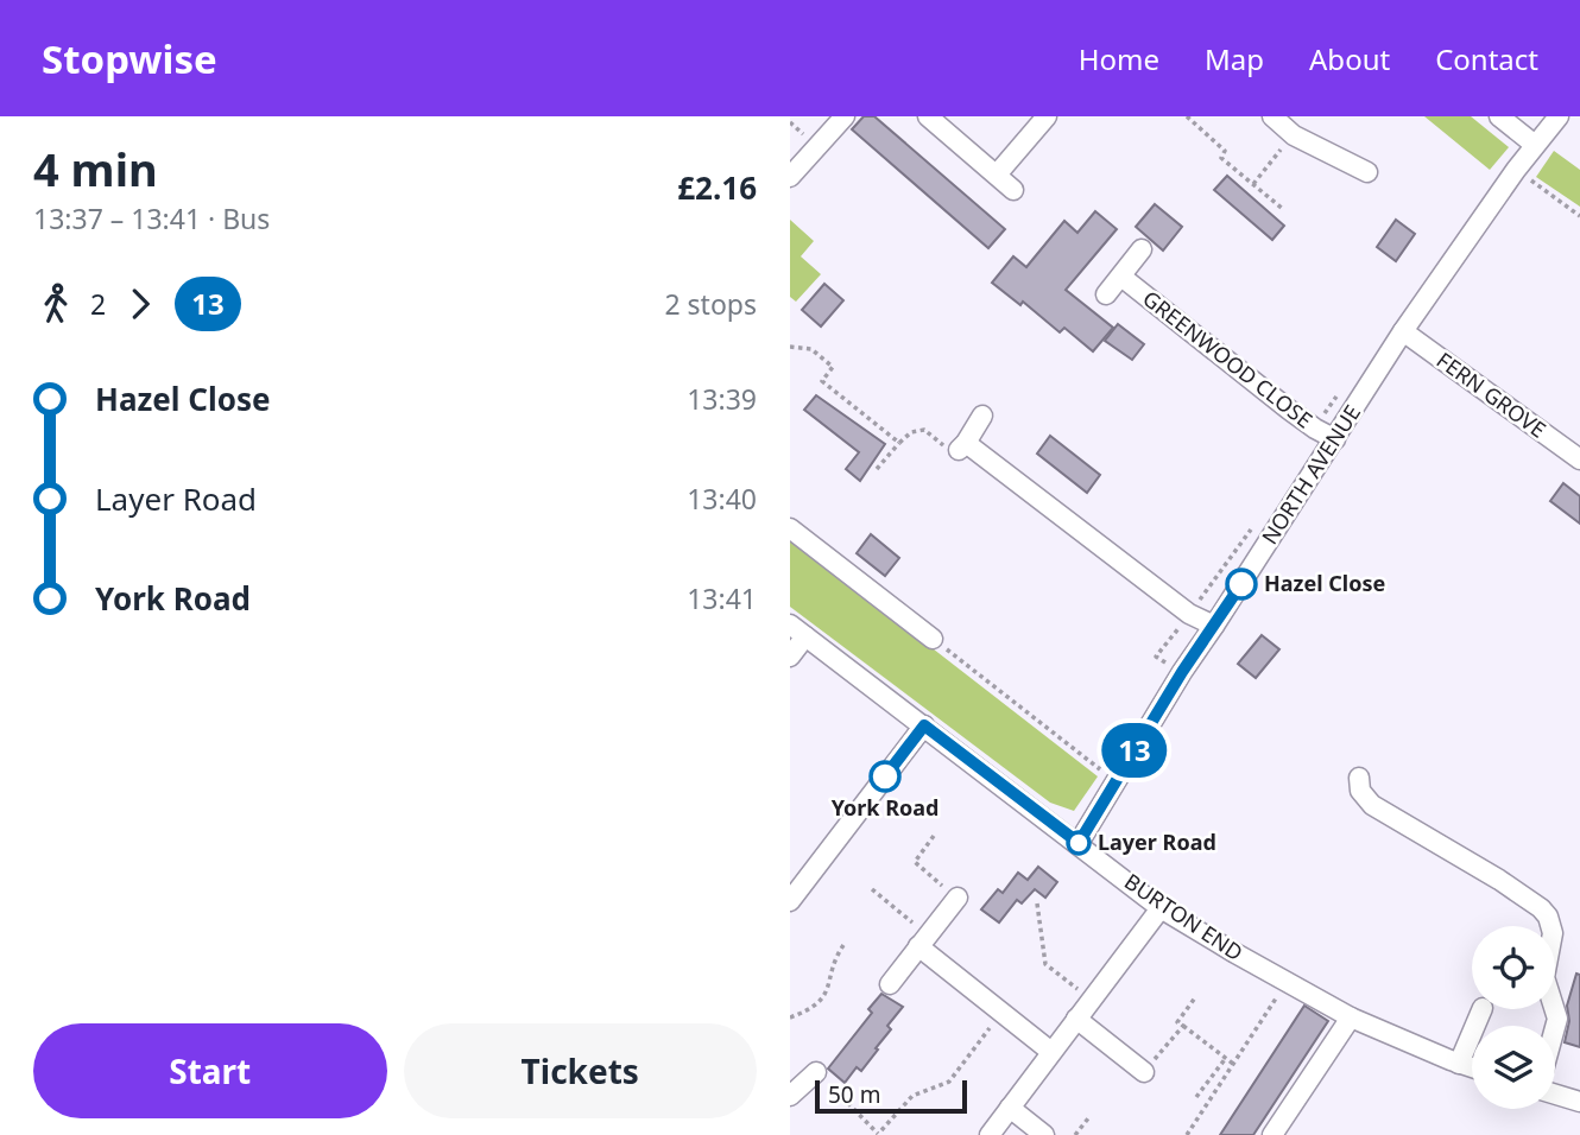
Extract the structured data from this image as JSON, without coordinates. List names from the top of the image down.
{
  "streets": {
    "street": [
      "GREENWOOD CLOSE",
      "FERN GROVE",
      "NORTH AVENUE",
      "BURTON END"
    ]
  },
  "crossings": [
    ["GREENWOOD CLOSE", "NORTH AVENUE"],
    ["FERN GROVE", "NORTH AVENUE"],
    ["NORTH AVENUE", "BURTON END"]
  ],
  "places": ["Hazel Close", "York Road", "Layer Road"],
  "lines": ["bus line 13"],
  "scale_bar": "50 m",
  "page": {
    "header": "Stopwise",
    "nav": [
      "Home",
      "Map",
      "About",
      "Contact"
    ],
    "heading": ["4 min", "13:37 – 13:41 · Bus", "£2.16"],
    "on_map": "13",
    "legs": ["2", "13", "2 stops"],
    "list": [
      {
        "name": "Hazel Close",
        "value": "13:39"
      },
      {
        "name": "Layer Road",
        "value": "13:40"
      },
      {
        "name": "York Road",
        "value": "13:41"
      }
    ],
    "buttons": ["Start", "Tickets"],
    "scale": "50 m"
  }
}
